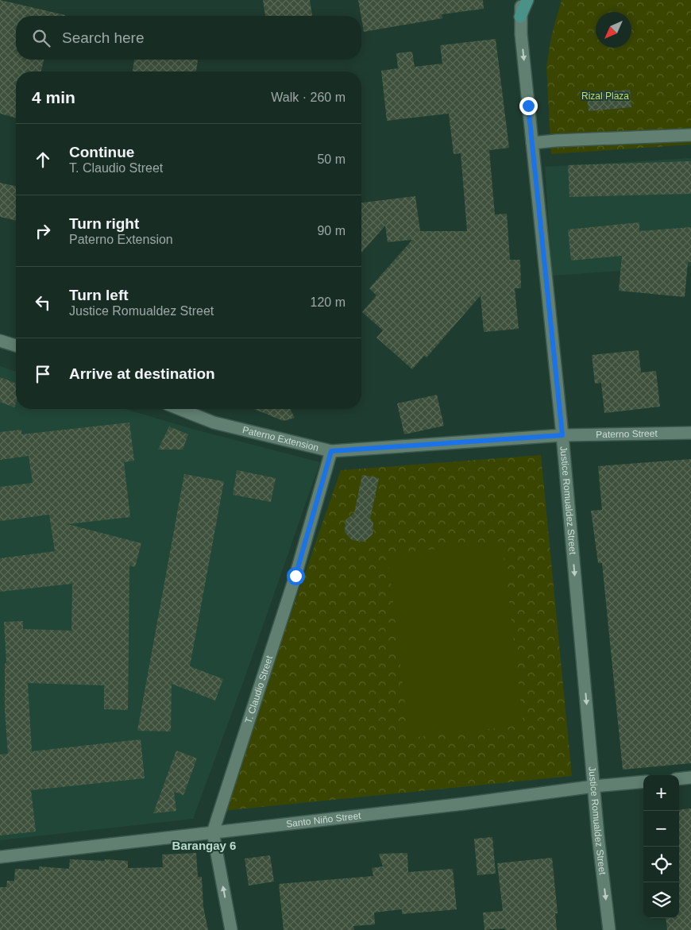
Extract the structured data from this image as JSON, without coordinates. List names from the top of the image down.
{
  "streets": {
    "street": [
      "Paterno Street",
      "Paterno Extension",
      "Justice Romualdez Street",
      "T. Claudio Street",
      "Santo Niño Street"
    ]
  },
  "crossings": [
    ["Paterno Street", "Paterno Extension"],
    ["Paterno Street", "Justice Romualdez Street"],
    ["Paterno Extension", "Justice Romualdez Street"],
    ["Paterno Extension", "T. Claudio Street"],
    ["Justice Romualdez Street", "Santo Niño Street"],
    ["T. Claudio Street", "Santo Niño Street"]
  ],
  "one_way": ["Justice Romualdez Street"],
  "districts": ["Barangay 6"],
  "parks": ["Rizal Plaza"],
  "north": "bottom left",
  "page": {
    "search": "Search here",
    "heading": ["4 min", "Walk · 260 m"],
    "list": [
      ["Continue", "T. Claudio Street", "50 m"],
      ["Turn right", "Paterno Extension", "90 m"],
      ["Turn left", "Justice Romualdez Street", "120 m"],
      "Arrive at destination"
    ],
    "map_buttons": ["+", "−"]
  }
}
